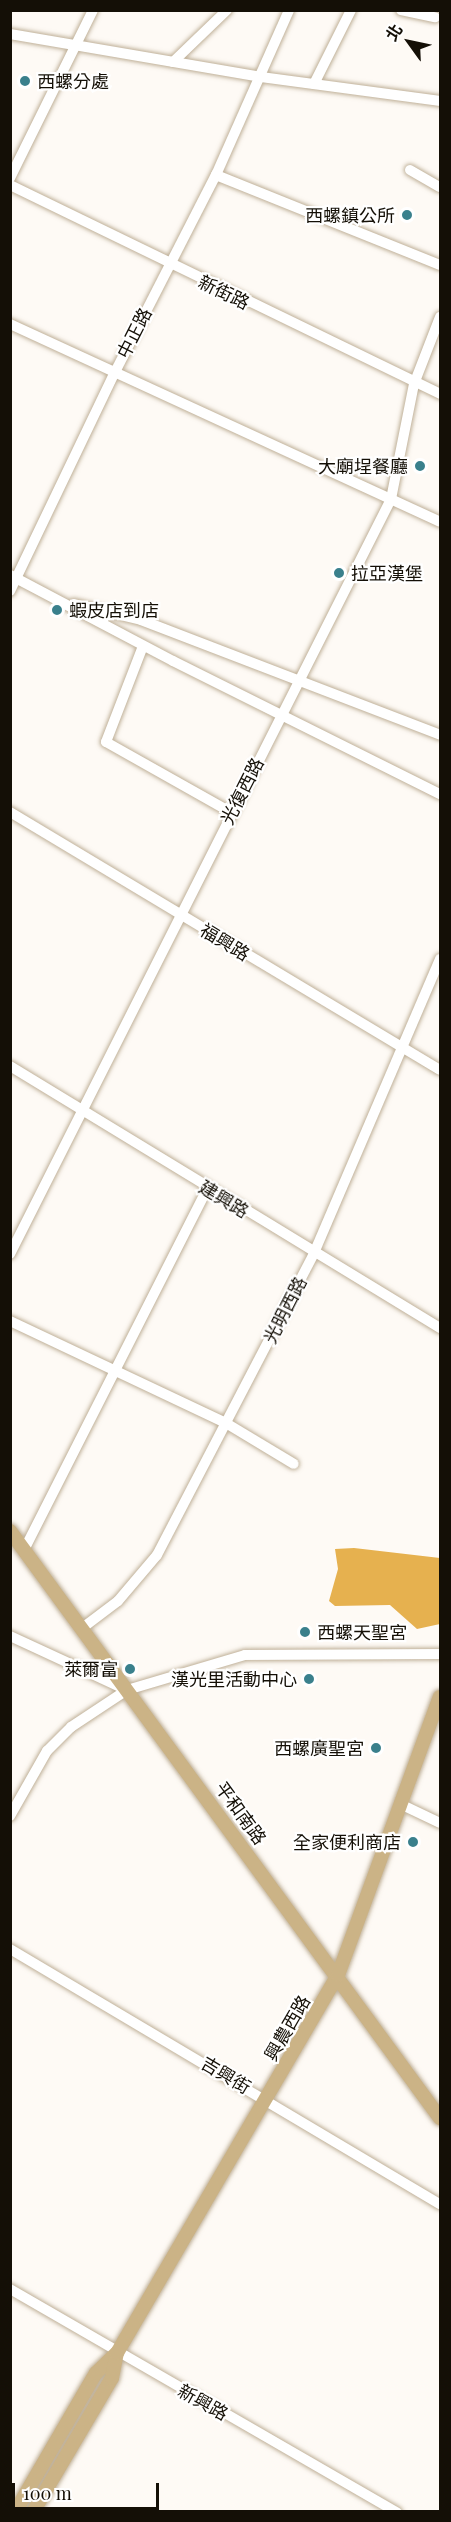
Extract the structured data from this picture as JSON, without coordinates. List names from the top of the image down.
{
  "streets": {
    "main road": ["平和南路", "興農西路"],
    "street": [
      "新街路",
      "中正路",
      "光復西路",
      "福興路",
      "建興路",
      "光明西路",
      "吉興街",
      "新興路"
    ]
  },
  "crossings": [
    ["新街路", "中正路"],
    ["新街路", "光復西路"],
    ["光復西路", "福興路"],
    ["光復西路", "建興路"],
    ["福興路", "光明西路"],
    ["建興路", "光明西路"],
    ["光明西路", "平和南路"],
    ["平和南路", "興農西路"],
    ["興農西路", "吉興街"],
    ["興農西路", "新興路"]
  ],
  "places": [
    "西螺分處",
    "西螺鎮公所",
    "大廟埕餐廳",
    "拉亞漢堡",
    "蝦皮店到店",
    "西螺天聖宮",
    "萊爾富",
    "漢光里活動中心",
    "西螺廣聖宮",
    "全家便利商店"
  ],
  "scale_bar": "100 m",
  "north": "top left"
}
